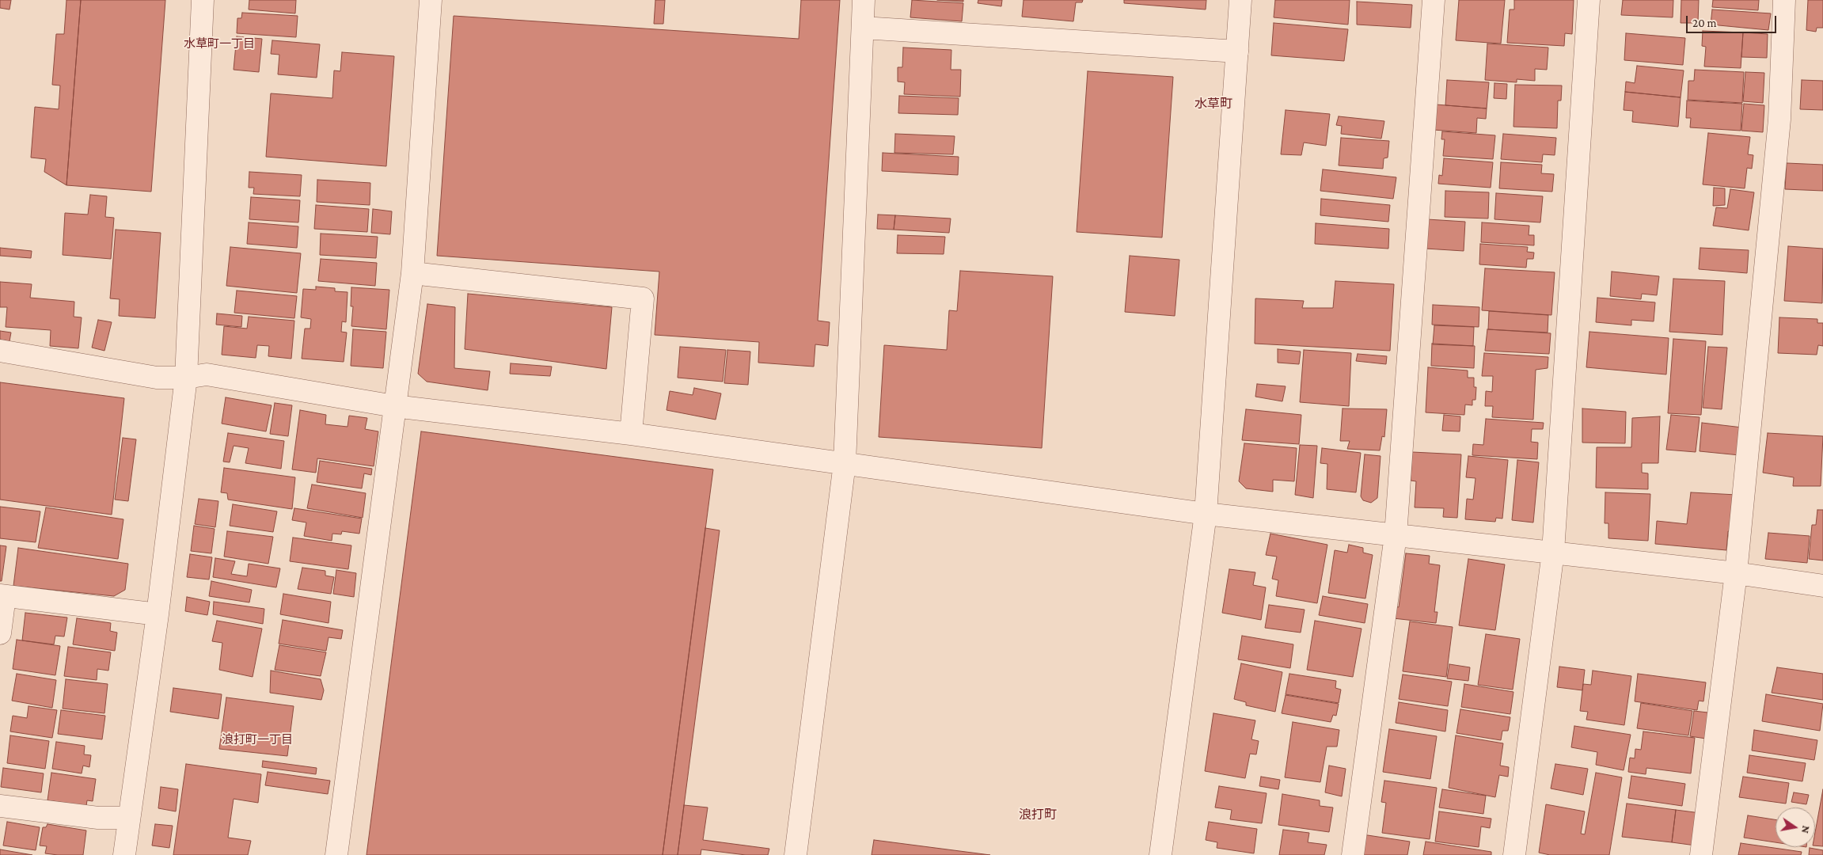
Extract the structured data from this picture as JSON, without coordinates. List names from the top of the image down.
{
  "districts": [
    "水草町一丁目",
    "水草町",
    "浪打町一丁目",
    "浪打町"
  ],
  "scale_bar": "20 m",
  "north": "right"
}
